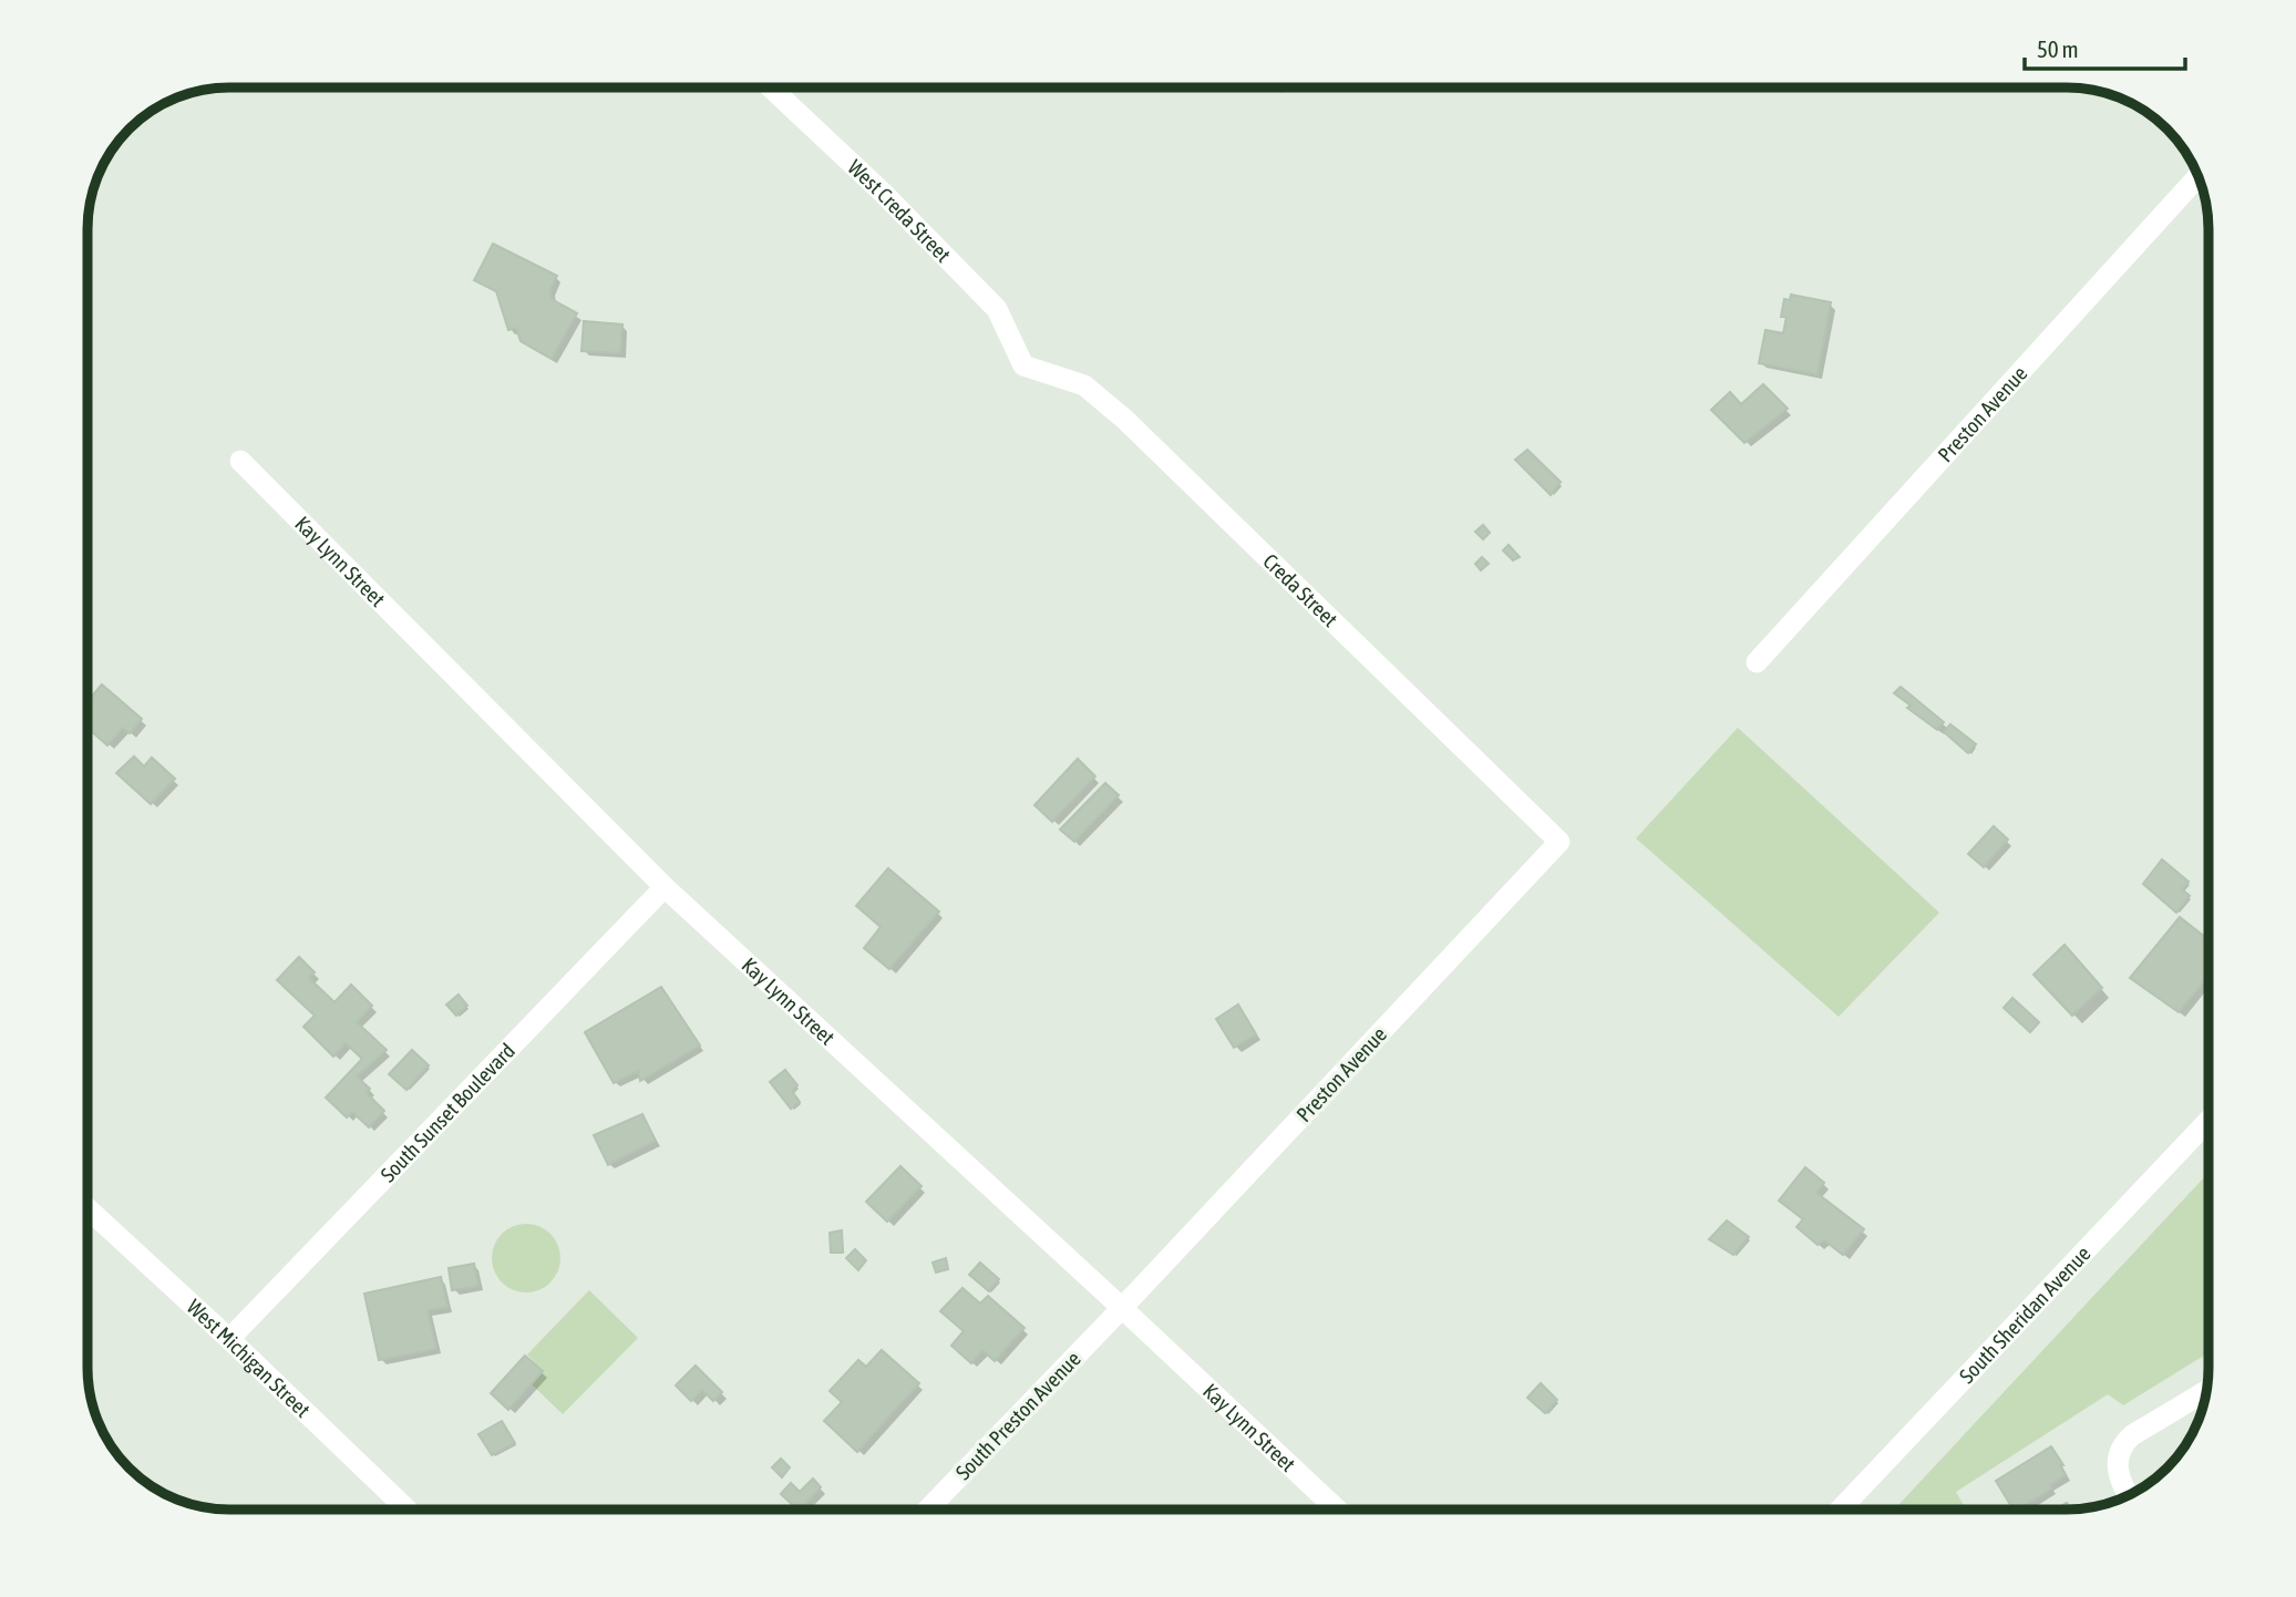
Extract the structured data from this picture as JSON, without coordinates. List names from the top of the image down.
{
  "streets": {
    "street": [
      "West Creda Street",
      "Preston Avenue",
      "Kay Lynn Street",
      "Creda Street",
      "South Sunset Boulevard",
      "South Sheridan Avenue",
      "West Michigan Street",
      "South Preston Avenue"
    ]
  },
  "crossings": [
    ["West Creda Street", "Creda Street"],
    ["Preston Avenue", "Kay Lynn Street"],
    ["Preston Avenue", "Creda Street"],
    ["Preston Avenue", "South Preston Avenue"],
    ["Kay Lynn Street", "South Sunset Boulevard"],
    ["Kay Lynn Street", "South Preston Avenue"],
    ["South Sunset Boulevard", "West Michigan Street"]
  ],
  "scale_bar": "50 m"
}
